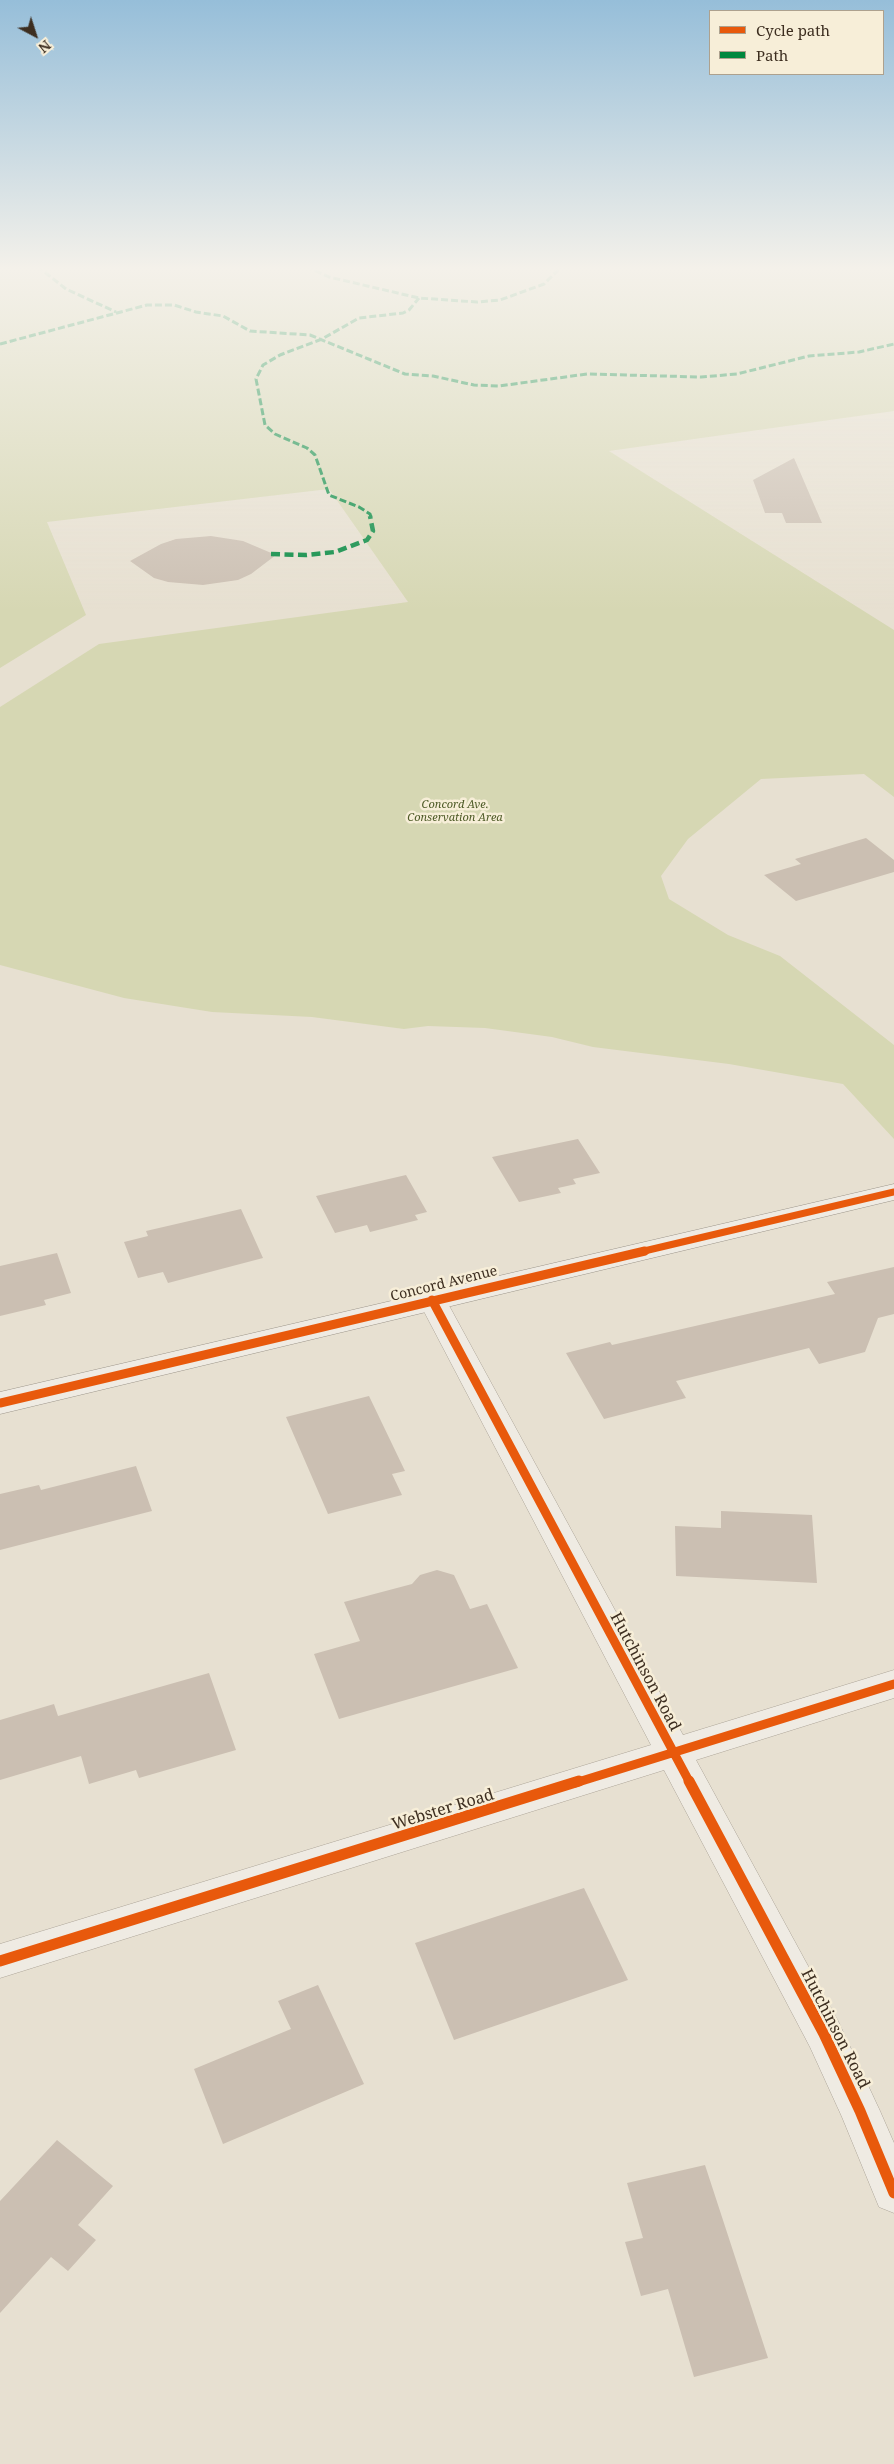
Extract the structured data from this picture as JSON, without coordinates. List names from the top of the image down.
{
  "streets": {
    "street": ["Concord Avenue", "Hutchinson Road", "Webster Road"]
  },
  "crossings": [
    ["Concord Avenue", "Hutchinson Road"],
    ["Hutchinson Road", "Webster Road"]
  ],
  "parks": ["Concord Ave. Conservation Area"],
  "legend": ["Cycle path", "Path"],
  "north": "bottom right"
}
